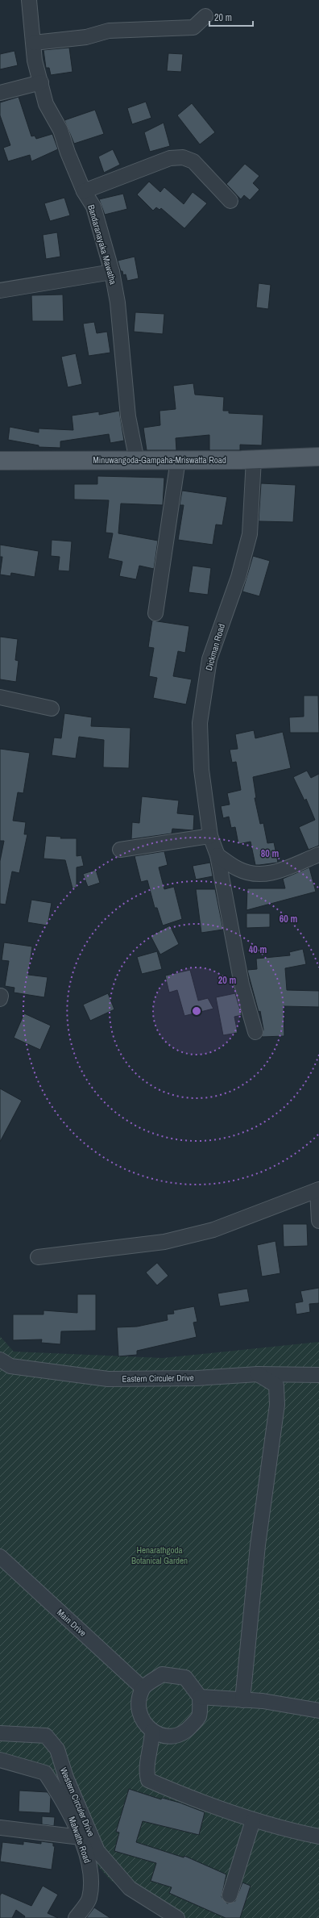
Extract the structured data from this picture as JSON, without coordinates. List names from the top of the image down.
{
  "streets": {
    "main road": ["Minuwangoda-Gampaha-Mriswatta Road"],
    "street": [
      "Bandaranayaka Mawatha",
      "Dickman Road",
      "Eastern Circuler Drive",
      "Main Drive",
      "Western Circuler Drive",
      "Malwatte Road"
    ]
  },
  "crossings": [
    ["Bandaranayaka Mawatha", "Minuwangoda-Gampaha-Mriswatta Road"],
    ["Minuwangoda-Gampaha-Mriswatta Road", "Dickman Road"]
  ],
  "parks": ["Henarathgoda Botanical Garden"],
  "scale_bar": "20 m",
  "rings": [
    "80 m",
    "60 m",
    "40 m",
    "20 m"
  ]
}
